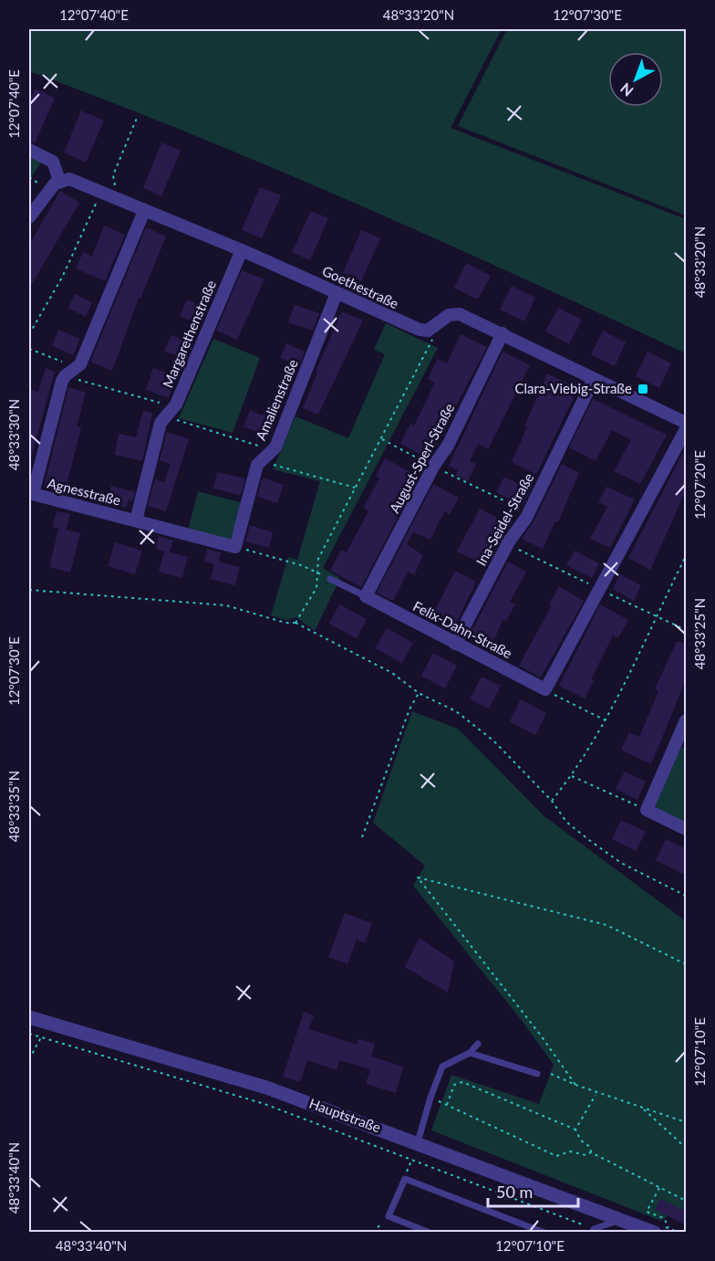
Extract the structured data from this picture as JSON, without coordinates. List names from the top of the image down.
{
  "streets": {
    "street": [
      "Goethestraße",
      "Margarethenstraße",
      "Amalienstraße",
      "August-Sperl-Straße",
      "Agnesstraße",
      "Ina-Seidel-Straße",
      "Felix-Dahn-Straße",
      "Hauptstraße"
    ]
  },
  "crossings": [
    ["Goethestraße", "Margarethenstraße"],
    ["Goethestraße", "Amalienstraße"],
    ["Goethestraße", "Agnesstraße"],
    ["Margarethenstraße", "Agnesstraße"],
    ["Amalienstraße", "Agnesstraße"],
    ["August-Sperl-Straße", "Felix-Dahn-Straße"],
    ["Ina-Seidel-Straße", "Felix-Dahn-Straße"]
  ],
  "places": {
    "transit": ["Clara-Viebig-Straße"]
  },
  "scale_bar": "50 m",
  "north": "bottom left",
  "coordinates": [
    "12°07'40\"E",
    "48°33'20\"N",
    "12°07'30\"E",
    "48°33'30\"N",
    "12°07'20\"E",
    "48°33'25\"N",
    "48°33'35\"N",
    "12°07'10\"E",
    "48°33'40\"N"
  ]
}
